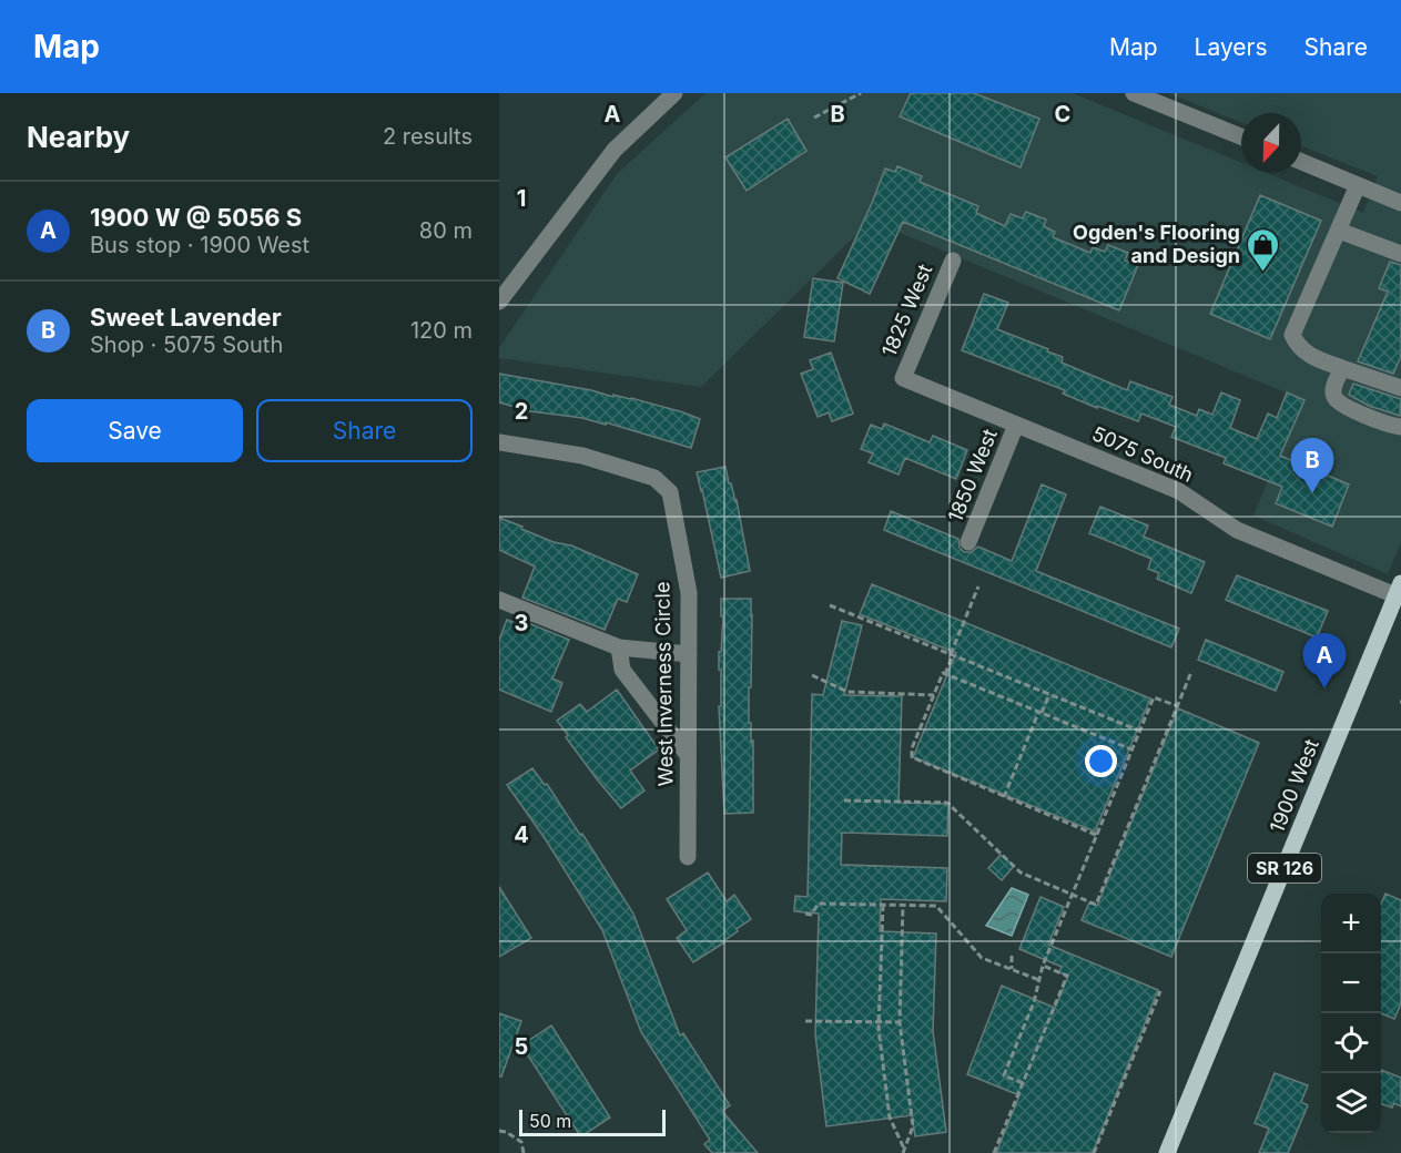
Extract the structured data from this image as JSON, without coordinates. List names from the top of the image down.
{
  "streets": {
    "main road": ["1900 West", "SR 126"],
    "street": [
      "1825 West",
      "5075 South",
      "1850 West",
      "West Inverness Circle"
    ]
  },
  "crossings": [
    ["1825 West", "5075 South"],
    ["5075 South", "1850 West"],
    ["5075 South", "1900 West"]
  ],
  "places": {
    "shop": ["Ogden's Flooring and Design"]
  },
  "scale_bar": "50 m",
  "north": "bottom",
  "page": {
    "header": "Map",
    "nav": ["Map", "Layers", "Share"],
    "heading": ["Nearby", "2 results"],
    "list": [
      {
        "mark": "A",
        "name": "1900 W @ 5056 S",
        "note": "Bus stop · 1900 West",
        "value": "80 m"
      },
      {
        "mark": "B",
        "name": "Sweet Lavender",
        "note": "Shop · 5075 South",
        "value": "120 m"
      }
    ],
    "buttons": ["Save", "Share"],
    "pins": ["B", "A"],
    "map_buttons": ["+", "−"],
    "scale": "50 m"
  },
  "grid": {
    "columns": ["A", "B", "C"],
    "rows": [
      "1",
      "2",
      "3",
      "4",
      "5"
    ]
  }
}
